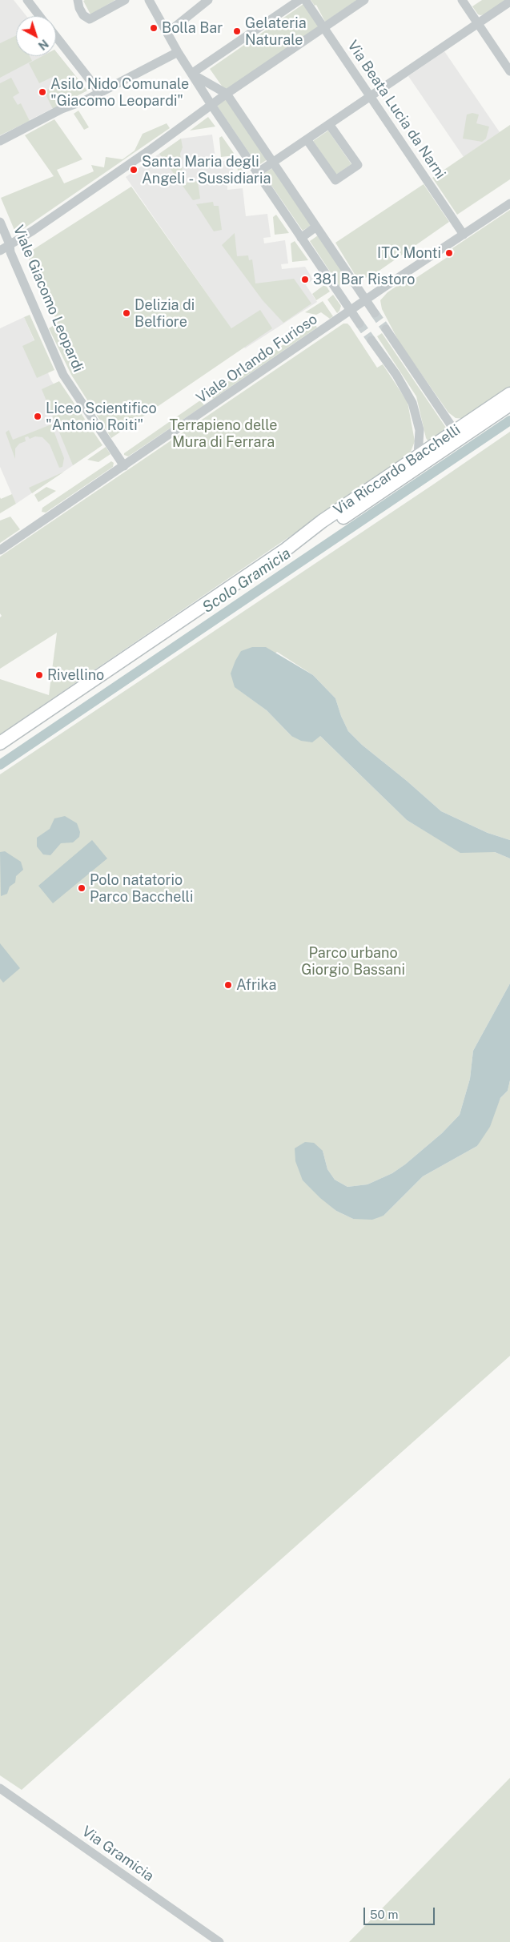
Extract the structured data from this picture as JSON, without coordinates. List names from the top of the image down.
{
  "streets": {
    "main road": ["Via Riccardo Bacchelli"],
    "street": [
      "Via Beata Lucia da Narni",
      "Viale Giacomo Leopardi",
      "Viale Orlando Furioso",
      "Via Gramicia"
    ]
  },
  "crossings": [
    ["Via Beata Lucia da Narni", "Viale Orlando Furioso"],
    ["Viale Giacomo Leopardi", "Viale Orlando Furioso"]
  ],
  "water": ["Scolo Gramicia"],
  "parks": ["Terrapieno delle Mura di Ferrara", "Parco urbano Giorgio Bassani"],
  "places": [
    "Bolla Bar",
    "Gelateria Naturale",
    "Asilo Nido Comunale \"Giacomo Leopardi\"",
    "Santa Maria degli Angeli - Sussidiaria",
    "ITC Monti",
    "381 Bar Ristoro",
    "Delizia di Belfiore",
    "Liceo Scientifico \"Antonio Roiti\"",
    "Rivellino",
    "Polo natatorio Parco Bacchelli",
    "Afrika"
  ],
  "scale_bar": "50 m",
  "north": "bottom right"
}
